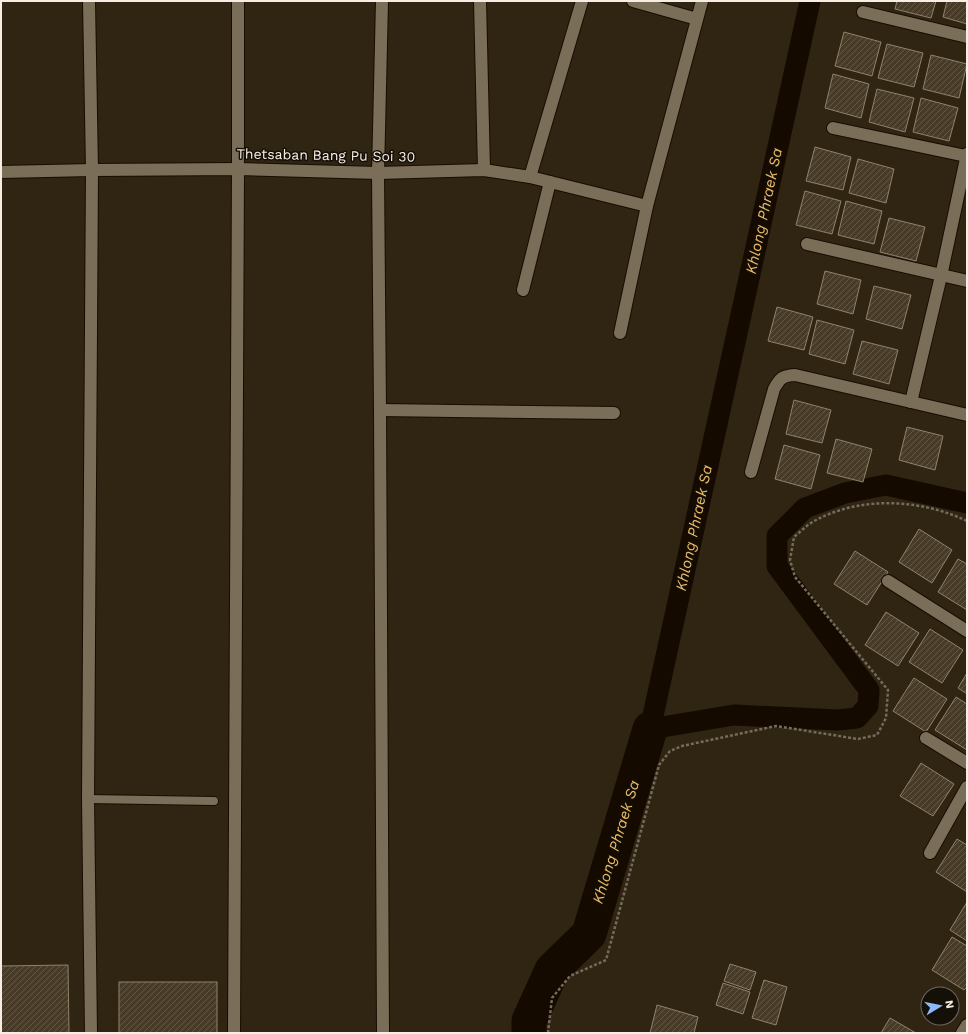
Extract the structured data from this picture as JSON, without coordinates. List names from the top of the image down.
{
  "streets": {
    "street": ["Thetsaban Bang Pu Soi 30"]
  },
  "water": ["Khlong Phraek Sa"],
  "north": "right"
}
